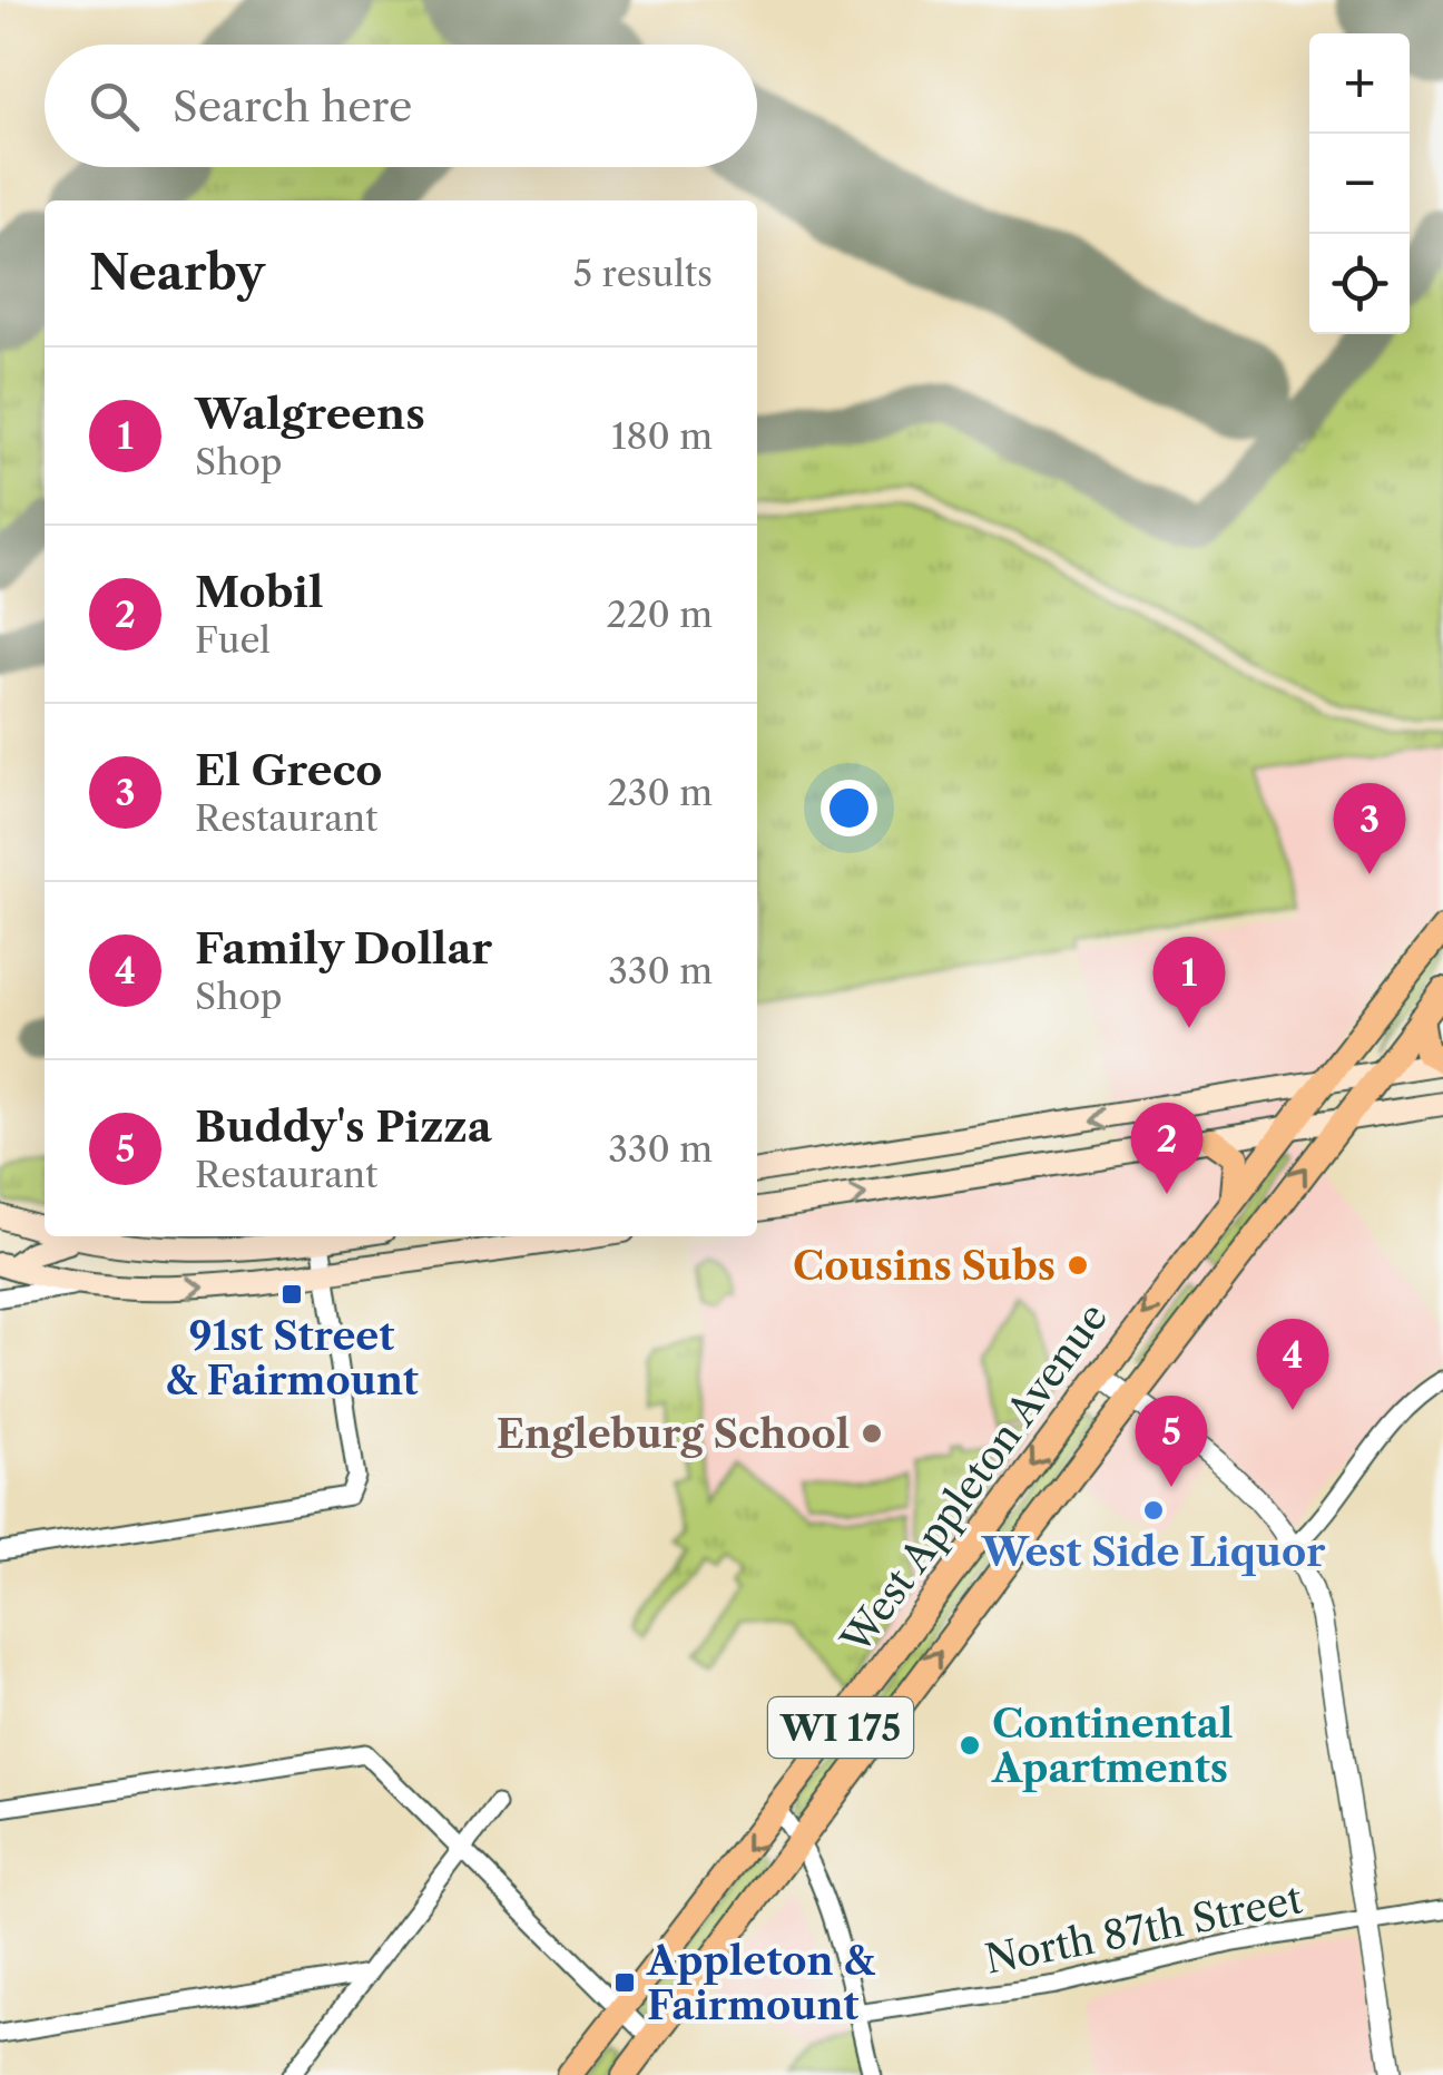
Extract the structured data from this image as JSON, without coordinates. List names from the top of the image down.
{
  "streets": {
    "main road": ["West Appleton Avenue", "WI 175"],
    "street": ["North 87th Street"]
  },
  "places": {
    "other": [
      "Cousins Subs",
      "Engleburg School",
      "West Side Liquor",
      "Continental Apartments"
    ],
    "transit": ["91st Street & Fairmount", "Appleton & Fairmount"]
  },
  "page": {
    "map_buttons": ["+", "−"],
    "search": "Search here",
    "heading": ["Nearby", "5 results"],
    "list": [
      {
        "mark": "1",
        "name": "Walgreens",
        "note": "Shop",
        "value": "180 m"
      },
      {
        "mark": "2",
        "name": "Mobil",
        "note": "Fuel",
        "value": "220 m"
      },
      {
        "mark": "3",
        "name": "El Greco",
        "note": "Restaurant",
        "value": "230 m"
      },
      {
        "mark": "4",
        "name": "Family Dollar",
        "note": "Shop",
        "value": "330 m"
      },
      {
        "mark": "5",
        "name": "Buddy's Pizza",
        "note": "Restaurant",
        "value": "330 m"
      }
    ],
    "pins": [
      "3",
      "1",
      "2",
      "4",
      "5"
    ]
  }
}
